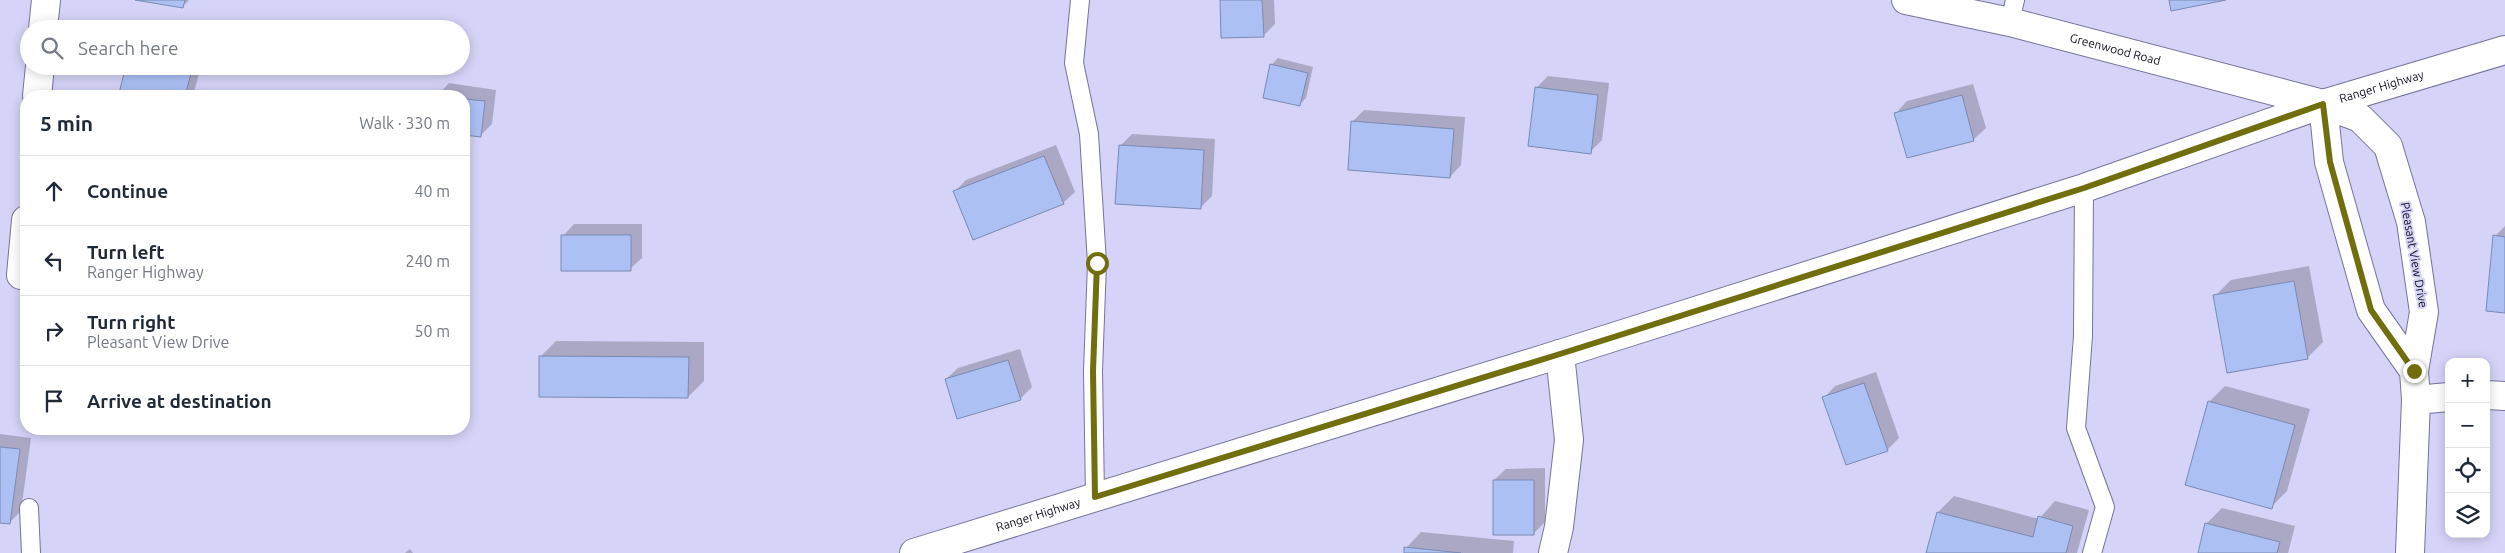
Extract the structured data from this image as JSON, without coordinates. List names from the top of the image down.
{
  "streets": {
    "main road": ["Greenwood Road", "Ranger Highway", "Pleasant View Drive"]
  },
  "crossings": [
    ["Greenwood Road", "Ranger Highway"],
    ["Greenwood Road", "Pleasant View Drive"],
    ["Ranger Highway", "Pleasant View Drive"]
  ],
  "page": {
    "search": "Search here",
    "heading": ["5 min", "Walk · 330 m"],
    "list": [
      ["Continue", "40 m"],
      ["Turn left", "Ranger Highway", "240 m"],
      ["Turn right", "Pleasant View Drive", "50 m"],
      "Arrive at destination"
    ],
    "map_buttons": ["+", "−"]
  }
}
